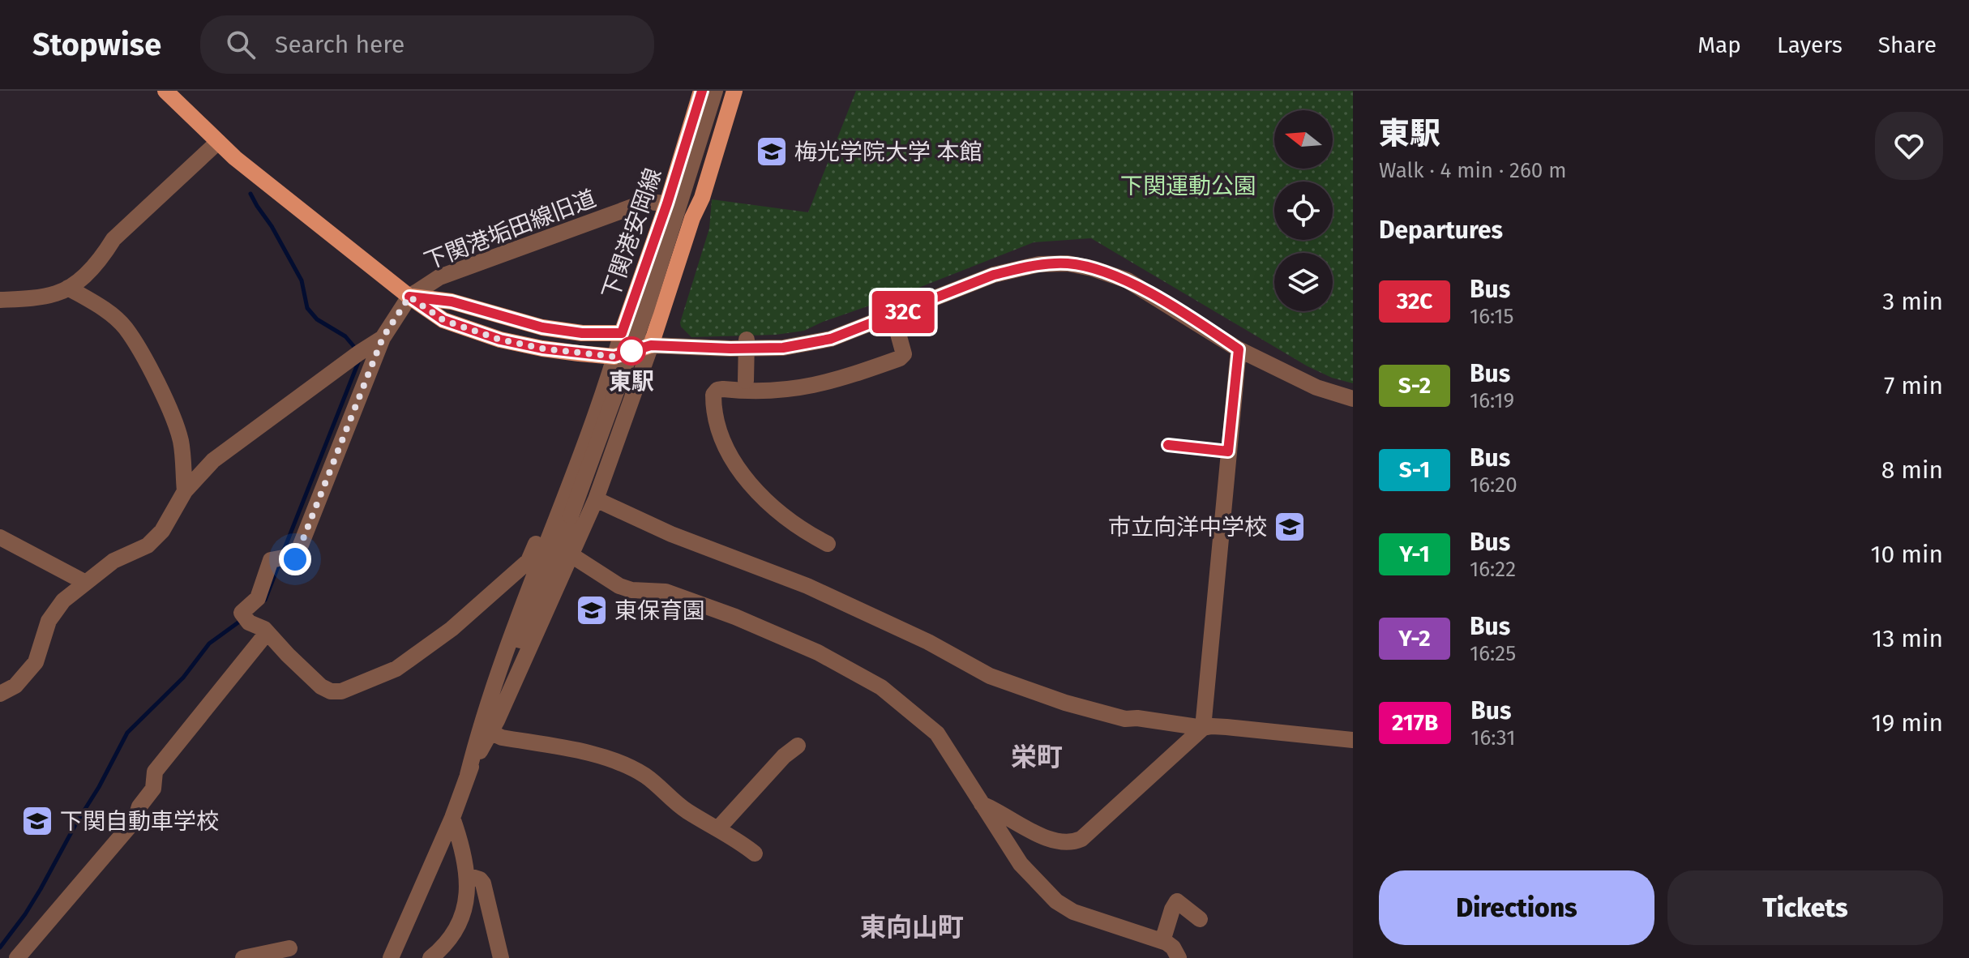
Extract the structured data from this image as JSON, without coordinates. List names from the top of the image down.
{
  "streets": {
    "main road": ["下関港安岡線"],
    "street": ["下関港垢田線旧道"]
  },
  "crossings": [
    ["下関港垢田線旧道", "下関港安岡線"]
  ],
  "districts": ["栄町", "東向山町"],
  "parks": ["下関運動公園"],
  "places": {
    "school or university": [
      "梅光学院大学 本館",
      "市立向洋中学校",
      "東保育園",
      "下関自動車学校"
    ],
    "other": ["東駅"]
  },
  "lines": ["bus line 32C"],
  "north": "left",
  "page": {
    "header": "Stopwise",
    "search": "Search here",
    "nav": ["Map", "Layers", "Share"],
    "on_map": "32C",
    "heading": [
      ["東駅", "Walk · 4 min · 260 m"],
      "Departures"
    ],
    "list": [
      {
        "mark": "32C",
        "name": "Bus",
        "note": "16:15",
        "value": "3 min"
      },
      {
        "mark": "S-2",
        "name": "Bus",
        "note": "16:19",
        "value": "7 min"
      },
      {
        "mark": "S-1",
        "name": "Bus",
        "note": "16:20",
        "value": "8 min"
      },
      {
        "mark": "Y-1",
        "name": "Bus",
        "note": "16:22",
        "value": "10 min"
      },
      {
        "mark": "Y-2",
        "name": "Bus",
        "note": "16:25",
        "value": "13 min"
      },
      {
        "mark": "217B",
        "name": "Bus",
        "note": "16:31",
        "value": "19 min"
      }
    ],
    "buttons": ["Directions", "Tickets"]
  }
}
